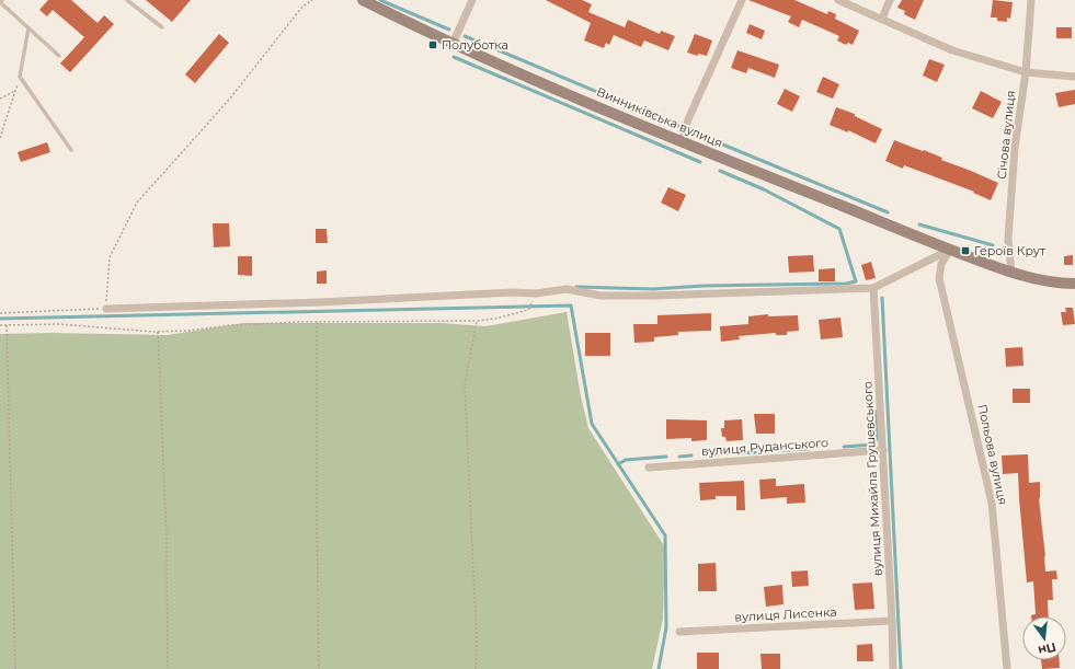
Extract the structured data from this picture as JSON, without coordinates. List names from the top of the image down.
{
  "streets": {
    "main road": ["Винниківська вулиця"],
    "street": [
      "Січова вулиця",
      "вулиця Руданського",
      "Польова вулиця",
      "вулиця Михайла Грушевського",
      "вулиця Лисенка"
    ]
  },
  "crossings": [
    ["Винниківська вулиця", "Січова вулиця"],
    ["Винниківська вулиця", "Польова вулиця"],
    ["вулиця Руданського", "вулиця Михайла Грушевського"],
    ["вулиця Михайла Грушевського", "вулиця Лисенка"]
  ],
  "places": {
    "transit": ["Полуботка", "Героїв Крут"]
  },
  "north": "bottom"
}
